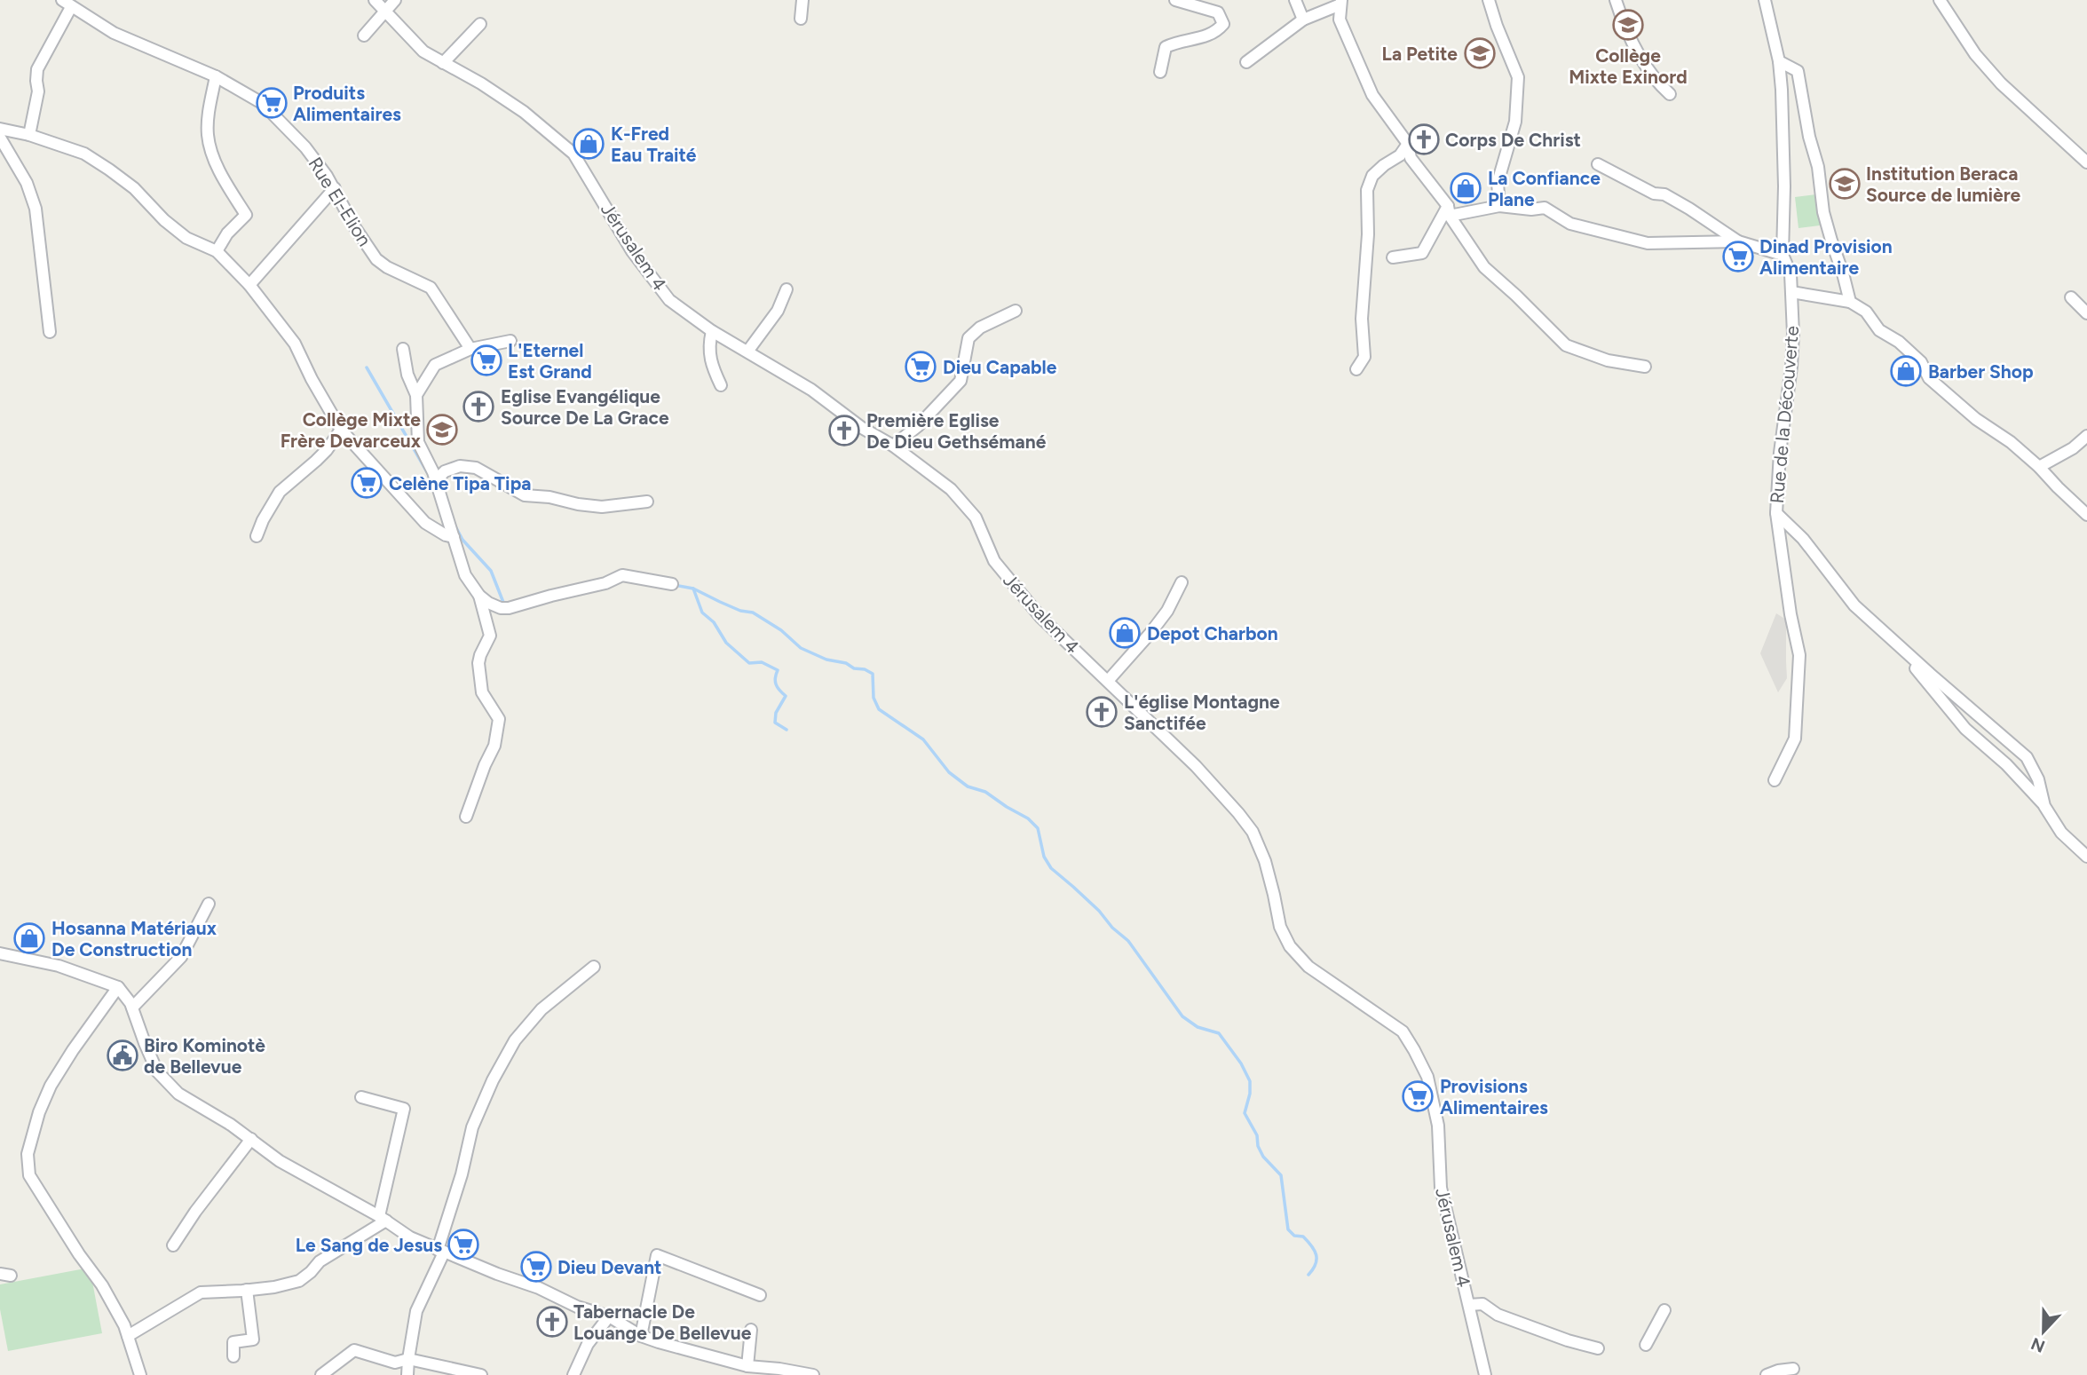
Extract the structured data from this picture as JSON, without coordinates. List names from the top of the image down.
{
  "streets": {
    "street": ["Rue El-Elion", "Jérusalem 4", "Rue de la Découverte"]
  },
  "places": {
    "school or university": [
      "Collège Mixte Exinord",
      "La Petite",
      "Institution Beraca Source de lumière",
      "Collège Mixte Frère Devarceux"
    ],
    "supermarket": [
      "Produits Alimentaires",
      "Dinad Provision Alimentaire",
      "L'Eternel Est Grand",
      "Dieu Capable",
      "Celène Tipa Tipa",
      "Provisions Alimentaires",
      "Le Sang de Jesus",
      "Dieu Devant"
    ],
    "church": [
      "Corps De Christ",
      "Eglise Evangélique Source De La Grace",
      "Première Eglise De Dieu Gethsémané",
      "L'église Montagne Sanctifée",
      "Tabernacle De Louange De Bellevue"
    ],
    "shop": [
      "K-Fred Eau Traité",
      "La Confiance Plane",
      "Barber Shop",
      "Depot Charbon",
      "Hosanna Matériaux De Construction"
    ],
    "public building": ["Biro Kominotè de Bellevue"]
  },
  "north": "bottom"
}
